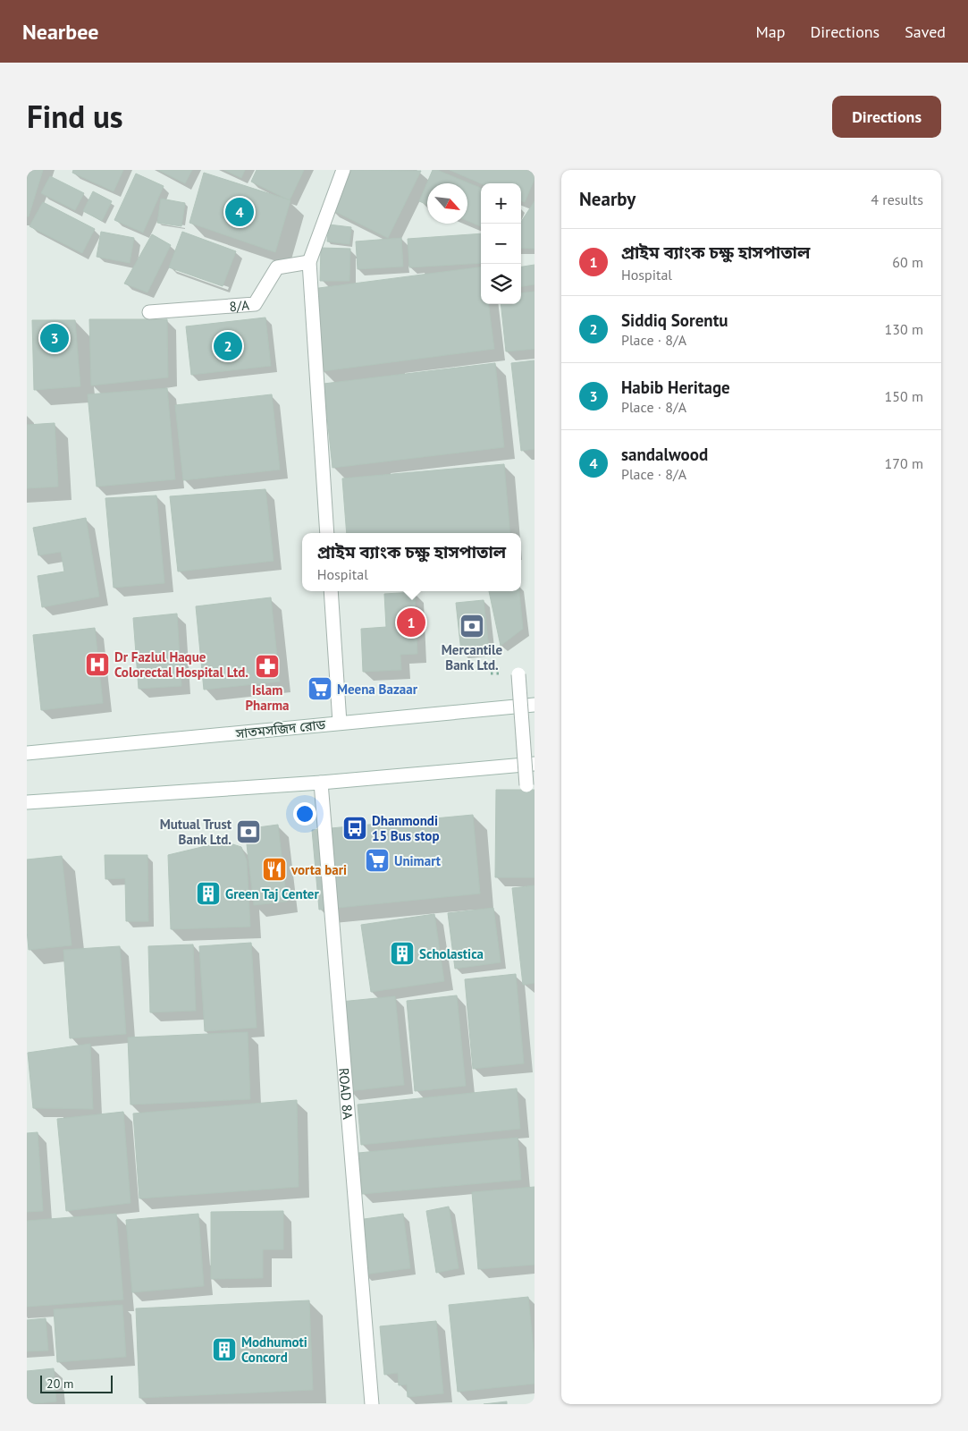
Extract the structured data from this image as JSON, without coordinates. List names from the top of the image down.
{
  "streets": {
    "street": ["8/A", "সাতমসজিদ রোড", "ROAD 8A"]
  },
  "places": {
    "bank": ["Mercantile Bank Ltd.", "Mutual Trust Bank Ltd."],
    "hospital": ["Dr Fazlul Haque Colorectal Hospital Ltd."],
    "pharmacy": ["Islam Pharma"],
    "supermarket": ["Meena Bazaar", "Unimart"],
    "bus stop": ["Dhanmondi 15 Bus stop"],
    "restaurant": ["vorta bari"],
    "building": ["Green Taj Center", "Scholastica", "Modhumoti Concord"]
  },
  "scale_bar": "20 m",
  "north": "bottom right",
  "page": {
    "header": "Nearbee",
    "nav": ["Map", "Directions", "Saved"],
    "title": "Find us",
    "buttons": "Directions",
    "heading": ["Nearby", "4 results"],
    "map_buttons": ["+", "−"],
    "pins": [
      "4",
      "3",
      "2",
      "1"
    ],
    "list": [
      {
        "mark": "1",
        "name": "প্রাইম ব্যাংক চক্ষু হাসপাতাল",
        "note": "Hospital",
        "value": "60 m"
      },
      {
        "mark": "2",
        "name": "Siddiq Sorentu",
        "note": "Place · 8/A",
        "value": "130 m"
      },
      {
        "mark": "3",
        "name": "Habib Heritage",
        "note": "Place · 8/A",
        "value": "150 m"
      },
      {
        "mark": "4",
        "name": "sandalwood",
        "note": "Place · 8/A",
        "value": "170 m"
      }
    ],
    "popup": ["প্রাইম ব্যাংক চক্ষু হাসপাতাল", "Hospital"],
    "scale": "20 m"
  }
}
